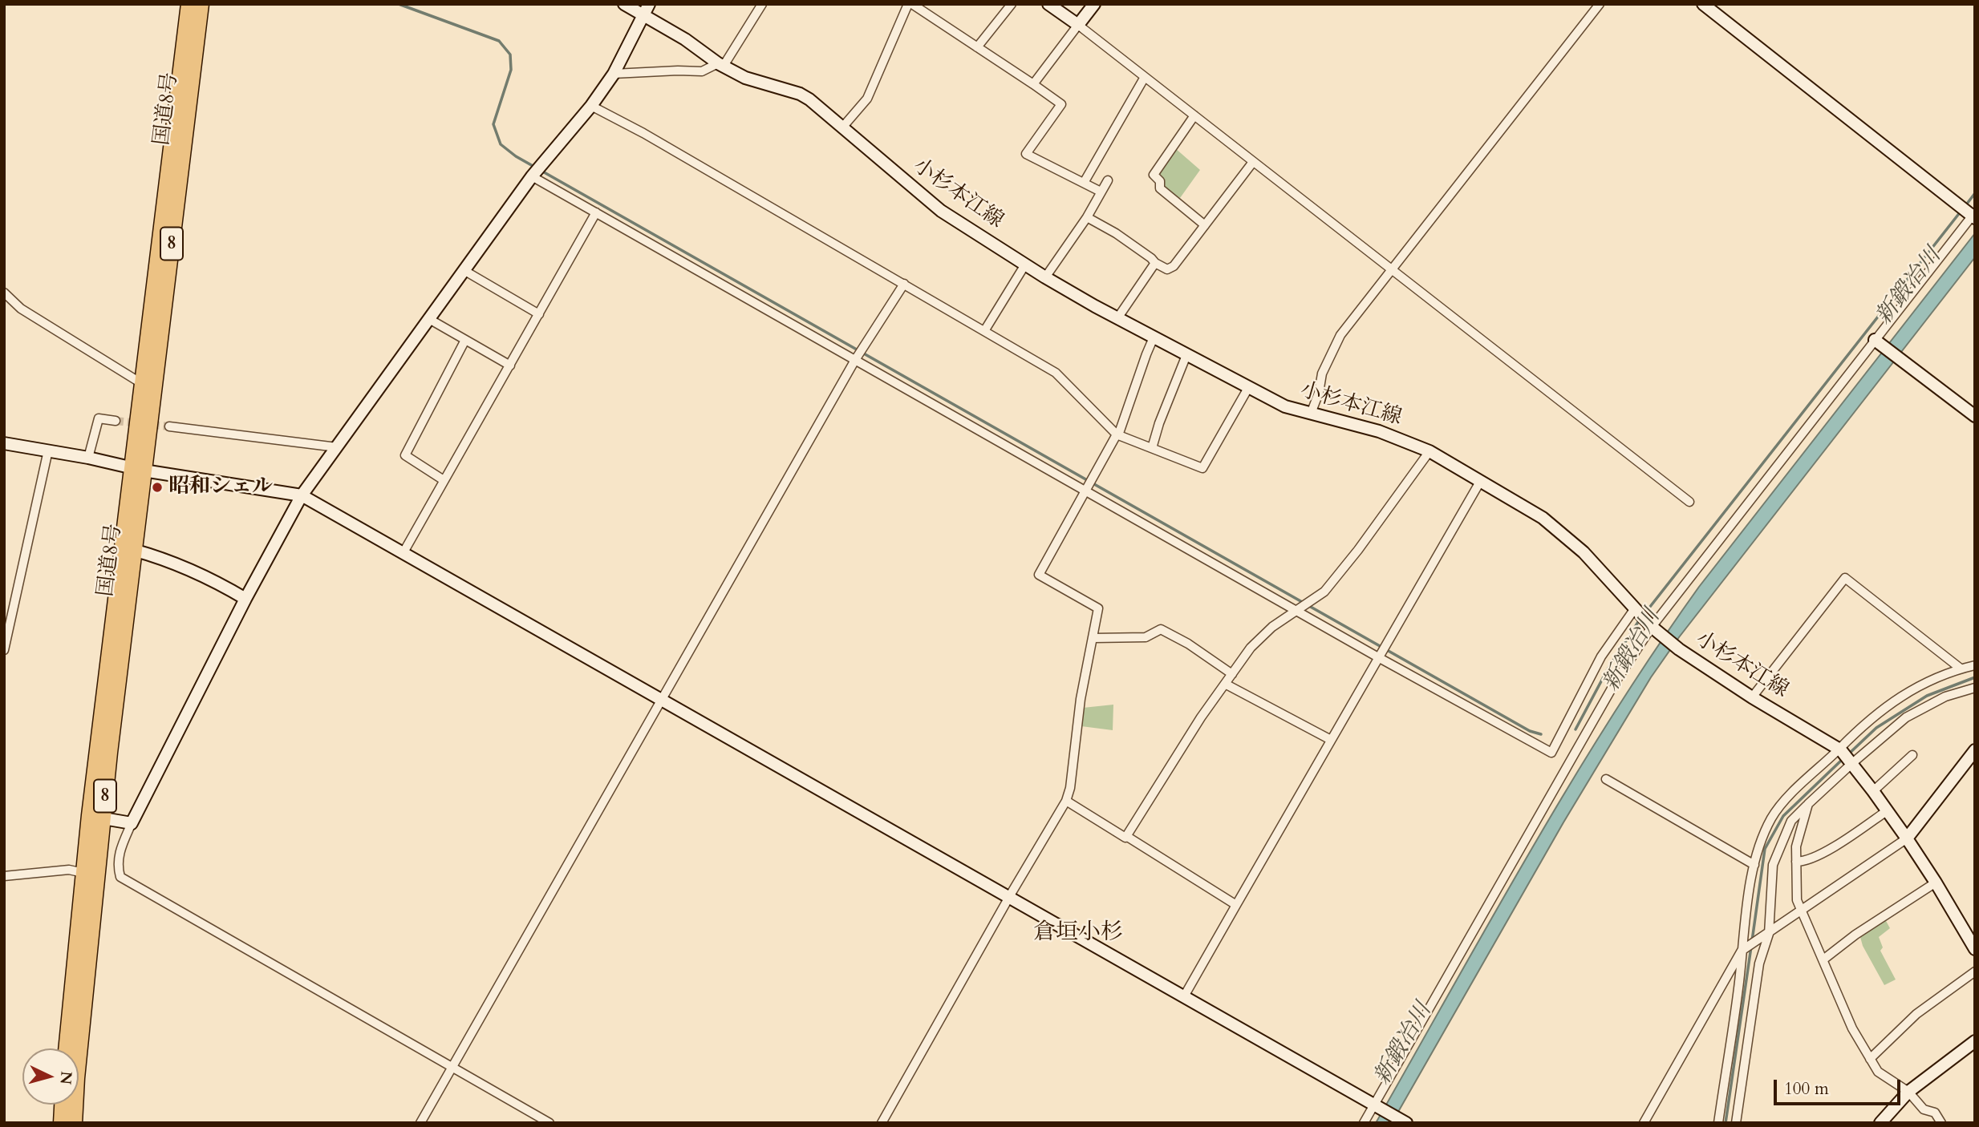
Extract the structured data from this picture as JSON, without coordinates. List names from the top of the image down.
{
  "streets": {
    "highway": ["国道8号", "8"],
    "street": ["小杉本江線"]
  },
  "districts": ["倉垣小杉"],
  "water": ["新鍛冶川"],
  "places": ["昭和シェル"],
  "scale_bar": "100 m",
  "north": "right"
}
